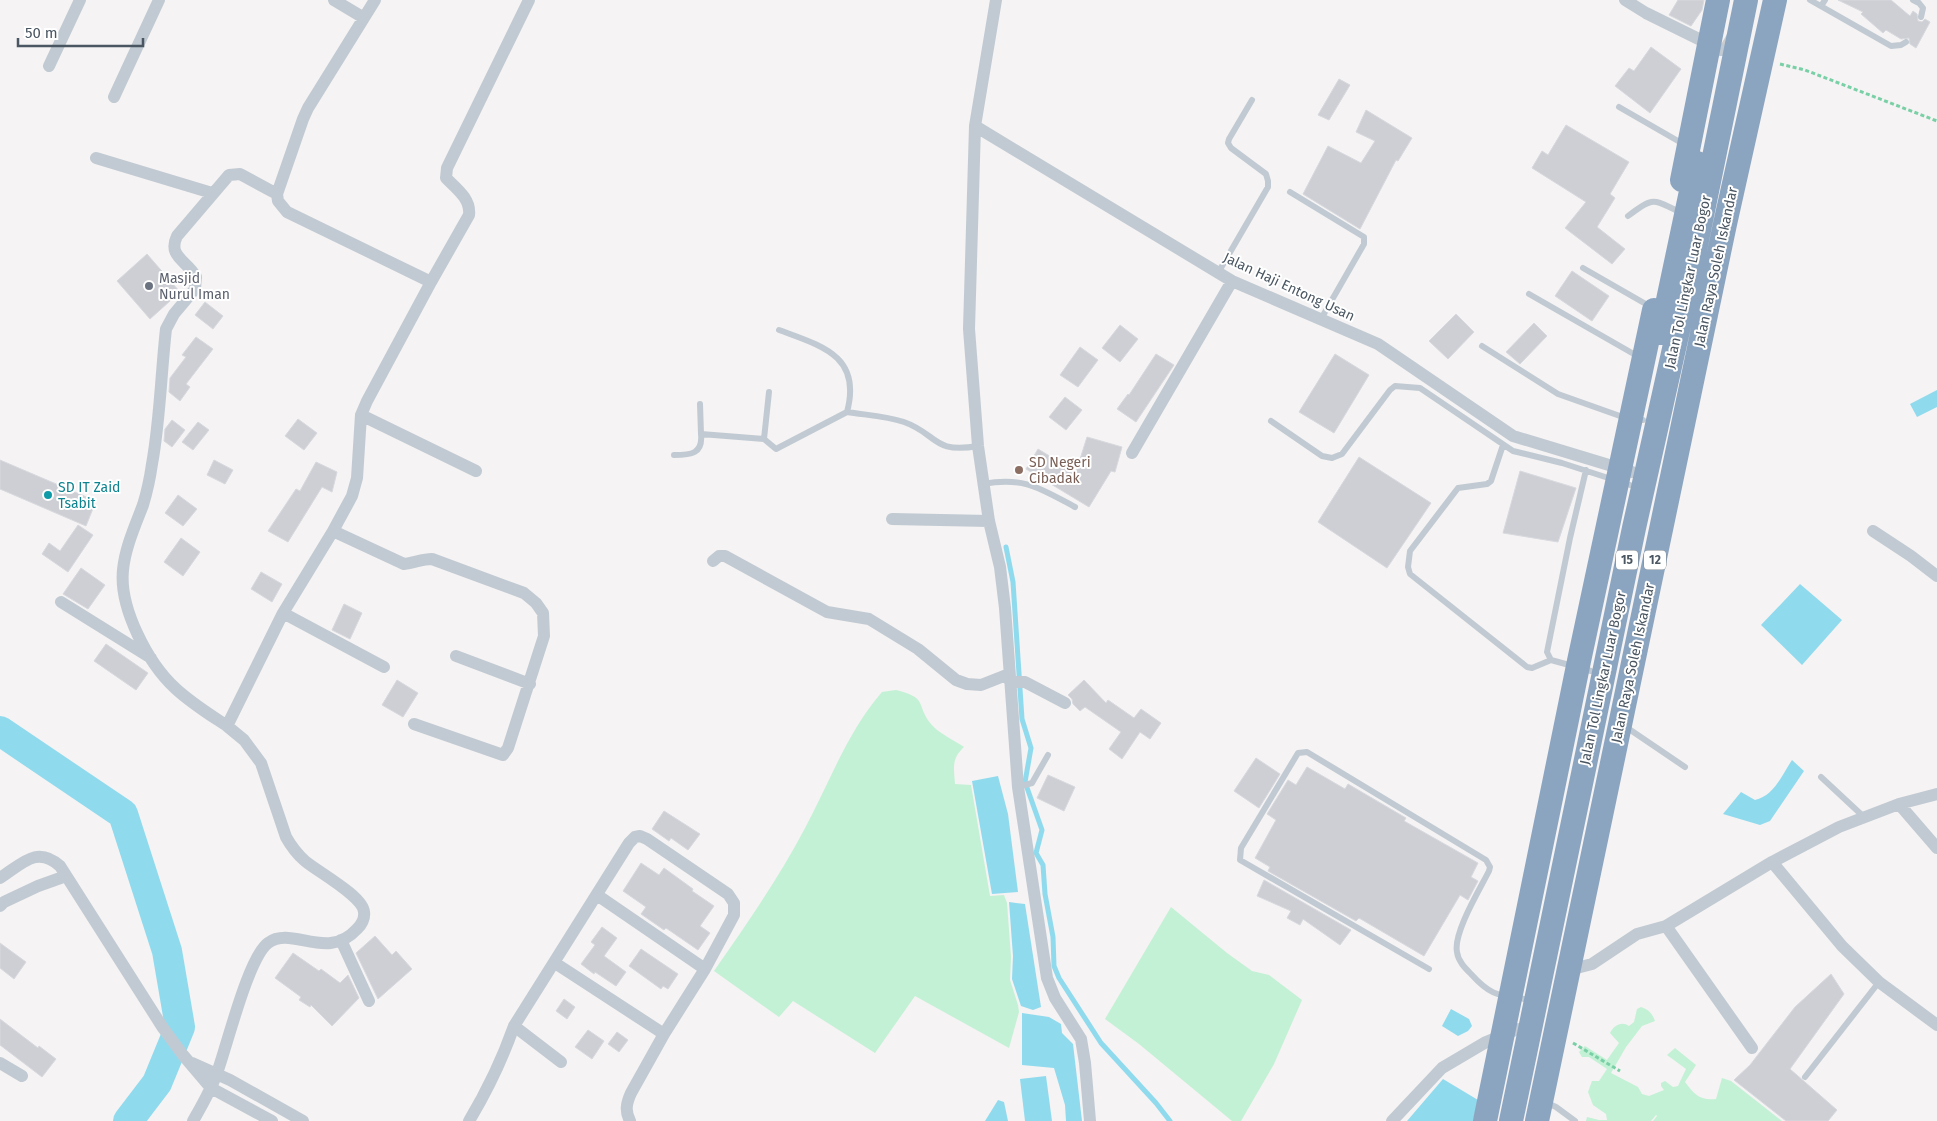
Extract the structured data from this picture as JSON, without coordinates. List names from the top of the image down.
{
  "streets": {
    "highway": [
      "Jalan Raya Soleh Iskandar",
      "Jalan Tol Lingkar Luar Bogor",
      "15",
      "12"
    ],
    "street": ["Jalan Haji Entong Usan"]
  },
  "places": ["Masjid Nurul Iman", "SD Negeri Cibadak", "SD IT Zaid Tsabit"],
  "scale_bar": "50 m"
}
